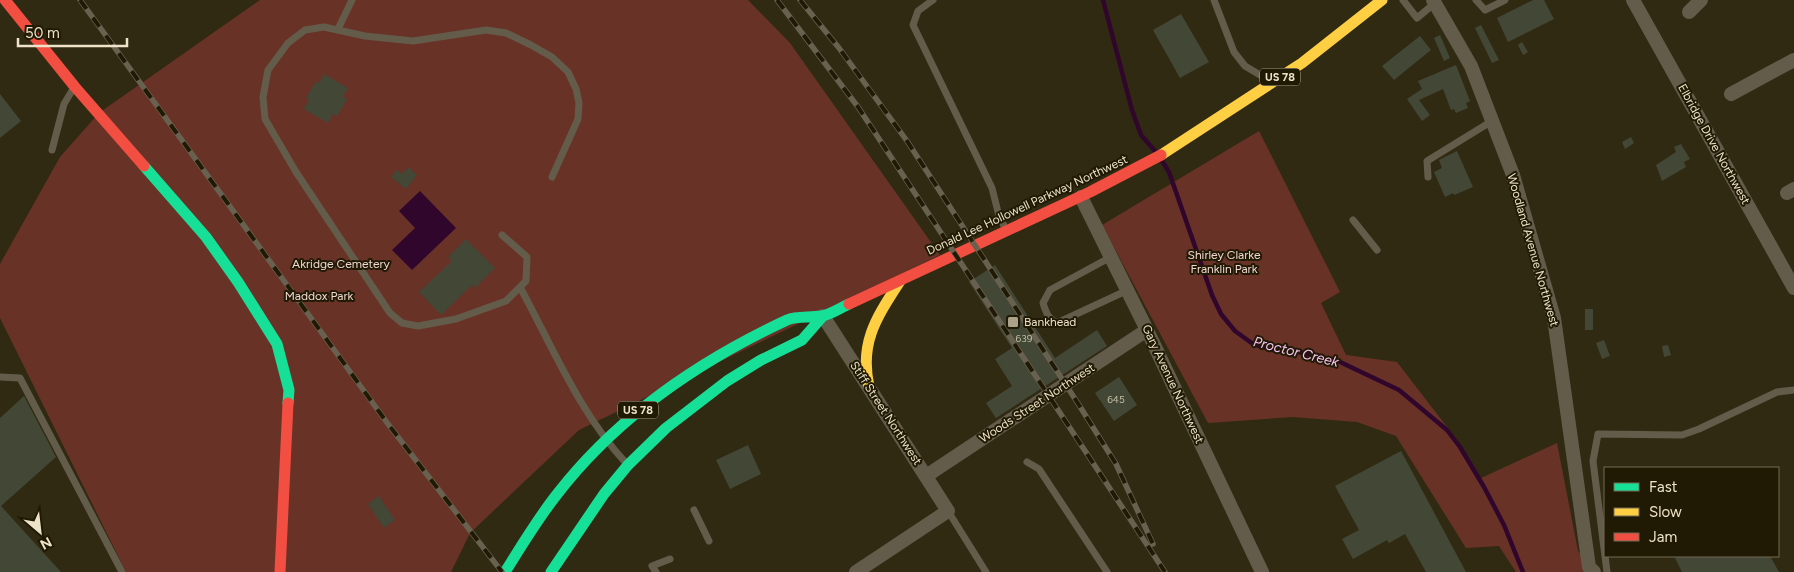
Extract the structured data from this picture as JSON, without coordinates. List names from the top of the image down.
{
  "streets": {
    "main road": ["US 78", "Donald Lee Hollowell Parkway Northwest"],
    "street": [
      "Elbridge Drive Northwest",
      "Woodland Avenue Northwest",
      "Gary Avenue Northwest",
      "Woods Street Northwest",
      "Stiff Street Northwest"
    ]
  },
  "crossings": [
    ["Donald Lee Hollowell Parkway Northwest", "Gary Avenue Northwest"],
    ["Donald Lee Hollowell Parkway Northwest", "Stiff Street Northwest"],
    ["Gary Avenue Northwest", "Woods Street Northwest"],
    ["Woods Street Northwest", "Stiff Street Northwest"]
  ],
  "water": ["Proctor Creek"],
  "parks": ["Shirley Clarke Franklin Park", "Akridge Cemetery", "Maddox Park"],
  "places": {
    "transit": ["Bankhead"]
  },
  "house_numbers": ["639", "645"],
  "legend": ["Fast", "Slow", "Jam"],
  "scale_bar": "50 m",
  "north": "bottom right"
}
